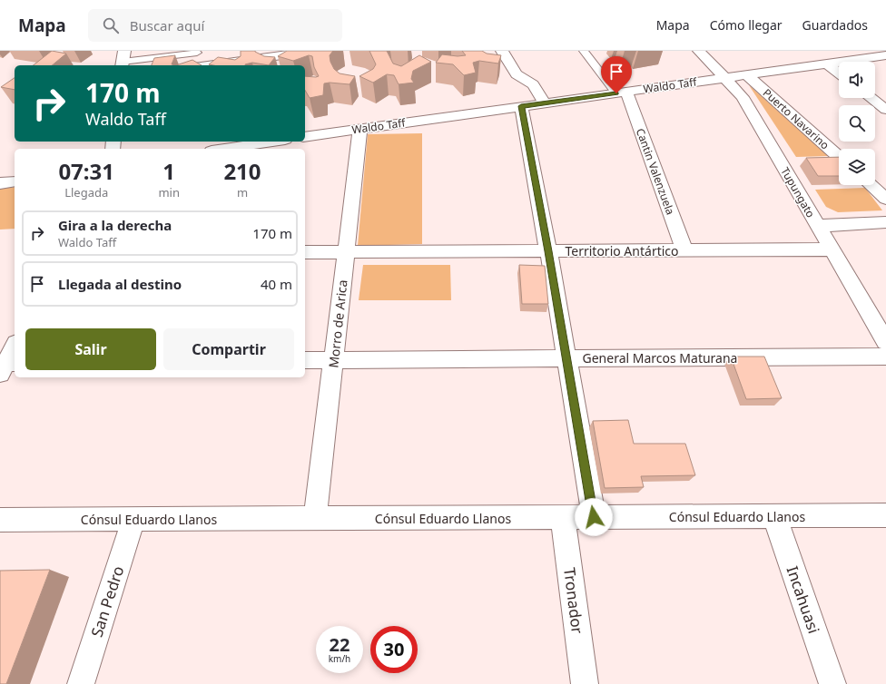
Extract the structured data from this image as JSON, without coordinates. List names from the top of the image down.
{
  "streets": {
    "street": [
      "Waldo Taff",
      "Puerto Navarino",
      "Cantin Valenzuela",
      "Tupungato",
      "Territorio Antártico",
      "Morro de Arica",
      "General Marcos Maturana",
      "Cónsul Eduardo Llanos",
      "Incahuasi",
      "Tronador",
      "San Pedro"
    ]
  },
  "crossings": [
    ["Waldo Taff", "Puerto Navarino"],
    ["Waldo Taff", "Cantin Valenzuela"],
    ["Waldo Taff", "Tupungato"],
    ["Waldo Taff", "Morro de Arica"],
    ["Cantin Valenzuela", "Territorio Antártico"],
    ["Tupungato", "Territorio Antártico"],
    ["Territorio Antártico", "Morro de Arica"],
    ["Morro de Arica", "General Marcos Maturana"],
    ["Morro de Arica", "Cónsul Eduardo Llanos"],
    ["Cónsul Eduardo Llanos", "Incahuasi"],
    ["Cónsul Eduardo Llanos", "Tronador"],
    ["Cónsul Eduardo Llanos", "San Pedro"]
  ],
  "page": {
    "header": "Mapa",
    "search": "Buscar aquí",
    "nav": ["Mapa", "Cómo llegar", "Guardados"],
    "turn": ["170 m", "Waldo Taff"],
    "eta": [
      "07:31",
      "Llegada",
      "1",
      "min",
      "210",
      "m"
    ],
    "list": [
      {
        "name": "Gira a la derecha",
        "note": "Waldo Taff",
        "value": "170 m"
      },
      {
        "name": "Llegada al destino",
        "value": "40 m"
      }
    ],
    "buttons": ["Salir", "Compartir"],
    "speed": "22 km/h",
    "limit": "30"
  }
}
